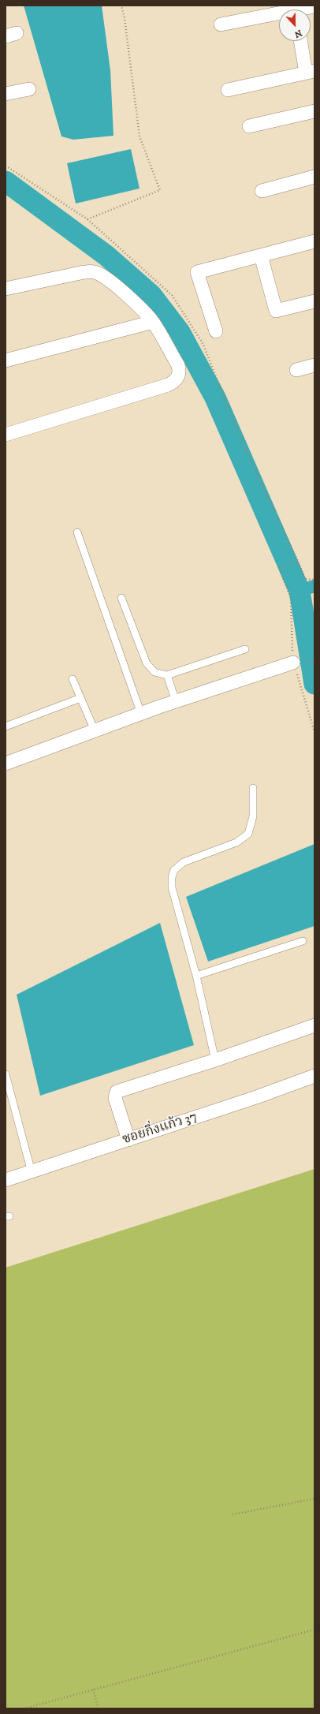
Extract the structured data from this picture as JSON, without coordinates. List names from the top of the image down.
{
  "streets": {
    "street": ["ซอยกิ่งแก้ว 37"]
  },
  "north": "bottom"
}
